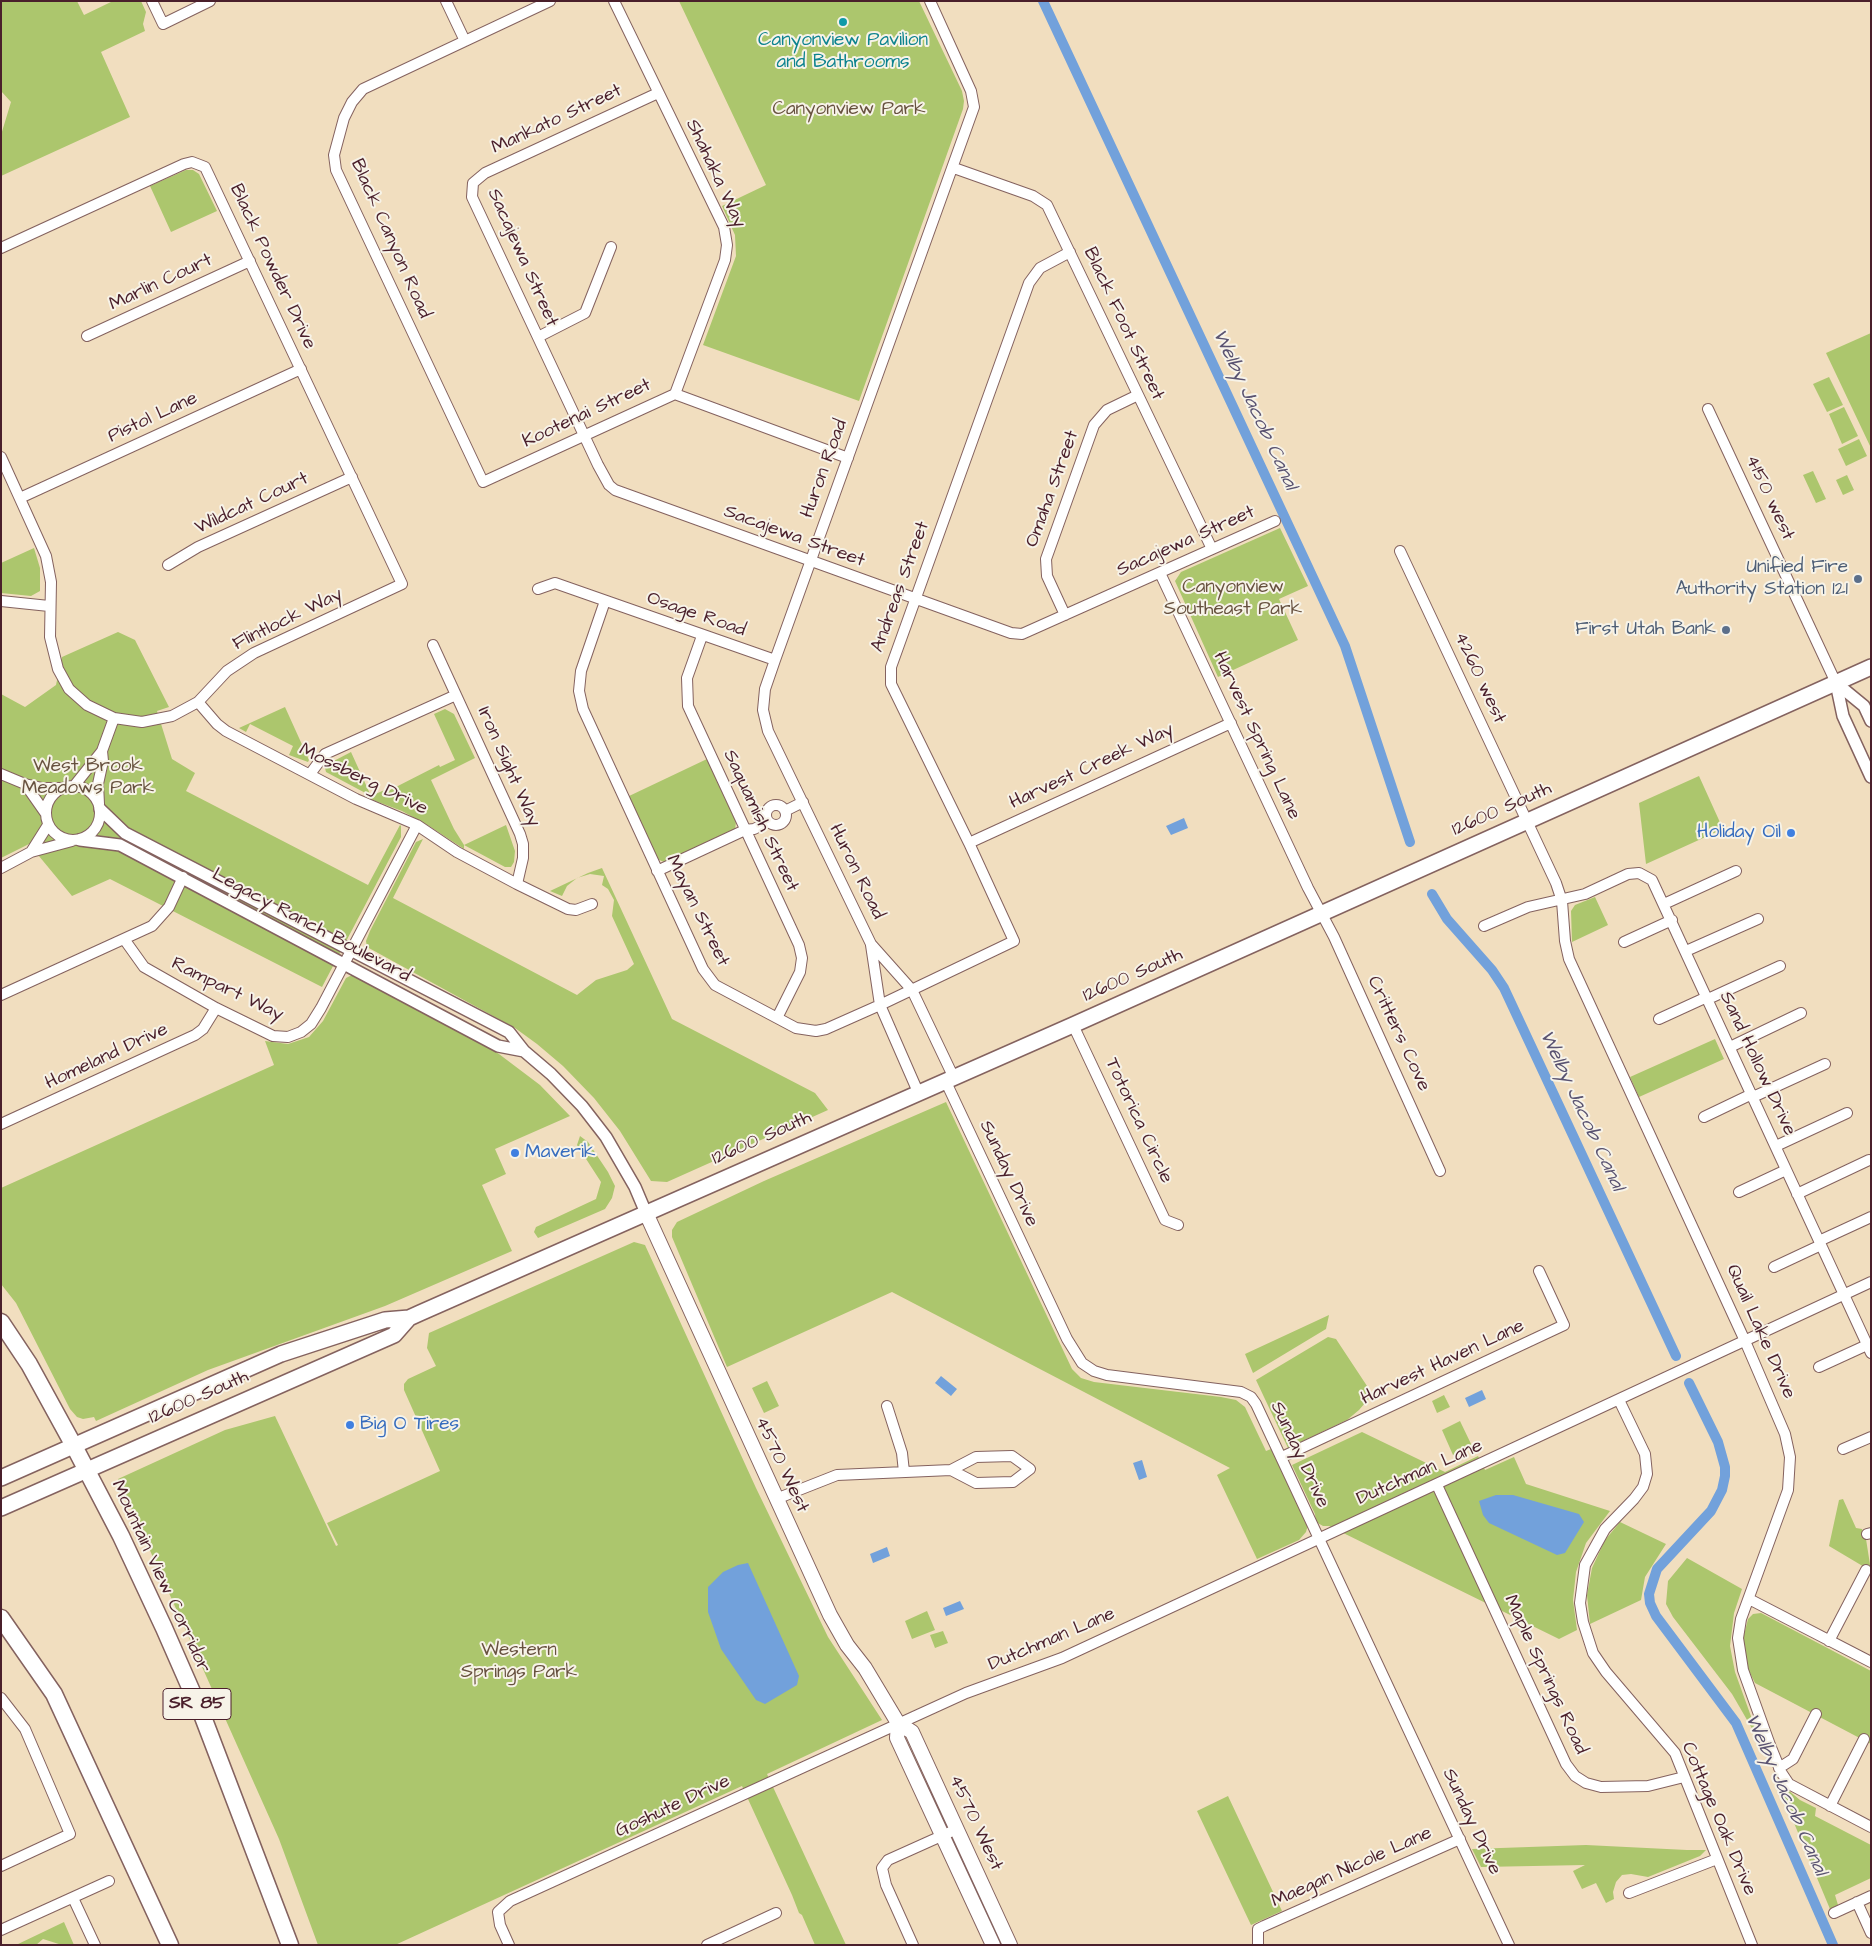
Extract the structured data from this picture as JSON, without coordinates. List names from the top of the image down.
{
  "streets": {
    "highway": ["Mountain View Corridor", "SR 85"],
    "main road": ["12600 South", "4570 West"],
    "street": [
      "Mankato Street",
      "Shahaka Way",
      "Black Canyon Road",
      "Sacajewa Street",
      "Black Powder Drive",
      "Marlin Court",
      "Black Foot Street",
      "Kootenai Street",
      "Pistol Lane",
      "Huron Road",
      "Omaha Street",
      "4150 west",
      "Wildcat Court",
      "Andreas Street",
      "Osage Road",
      "Flintlock Way",
      "4260 west",
      "Harvest Spring Lane",
      "Iron Sight Way",
      "Harvest Creek Way",
      "Mossberg Drive",
      "Saquamish Street",
      "Mayan Street",
      "Legacy Ranch Boulevard",
      "Rampart Way",
      "Critters Cove",
      "Homeland Drive",
      "Sand Hollow Drive",
      "Totorica Circle",
      "Sunday Drive",
      "Quail Lake Drive",
      "Harvest Haven Lane",
      "Dutchman Lane",
      "Maple Springs Road",
      "Goshute Drive",
      "Cottage Oak Drive",
      "Maegan Nicole Lane"
    ]
  },
  "crossings": [
    ["Mankato Street", "Shahaka Way"],
    ["Mankato Street", "Sacajewa Street"],
    ["Shahaka Way", "Kootenai Street"],
    ["Black Canyon Road", "Kootenai Street"],
    ["Sacajewa Street", "Black Foot Street"],
    ["Sacajewa Street", "Kootenai Street"],
    ["Sacajewa Street", "Huron Road"],
    ["Sacajewa Street", "Omaha Street"],
    ["Sacajewa Street", "Andreas Street"],
    ["Sacajewa Street", "Harvest Spring Lane"],
    ["Black Powder Drive", "Marlin Court"],
    ["Black Powder Drive", "Pistol Lane"],
    ["Black Powder Drive", "Wildcat Court"],
    ["Black Powder Drive", "Flintlock Way"],
    ["Black Foot Street", "Huron Road"],
    ["Black Foot Street", "Omaha Street"],
    ["Black Foot Street", "Andreas Street"],
    ["Kootenai Street", "Huron Road"],
    ["Pistol Lane", "Flintlock Way"],
    ["Huron Road", "Osage Road"],
    ["Huron Road", "12600 South"],
    ["Huron Road", "Mayan Street"],
    ["Huron Road", "Sunday Drive"],
    ["4150 west", "12600 South"],
    ["Andreas Street", "Harvest Creek Way"],
    ["Andreas Street", "Mayan Street"],
    ["Osage Road", "Saquamish Street"],
    ["Osage Road", "Mayan Street"],
    ["Flintlock Way", "Mossberg Drive"],
    ["4260 west", "12600 South"],
    ["4260 west", "Quail Lake Drive"],
    ["Harvest Spring Lane", "Harvest Creek Way"],
    ["Harvest Spring Lane", "12600 South"],
    ["Harvest Spring Lane", "Critters Cove"],
    ["Iron Sight Way", "Mossberg Drive"],
    ["Mossberg Drive", "Rampart Way"],
    ["12600 South", "Legacy Ranch Boulevard"],
    ["12600 South", "Critters Cove"],
    ["12600 South", "Totorica Circle"],
    ["12600 South", "Sunday Drive"],
    ["12600 South", "Quail Lake Drive"],
    ["12600 South", "4570 West"],
    ["12600 South", "Mountain View Corridor"],
    ["Saquamish Street", "Mayan Street"],
    ["Legacy Ranch Boulevard", "Rampart Way"],
    ["Legacy Ranch Boulevard", "4570 West"],
    ["Rampart Way", "Homeland Drive"],
    ["Sand Hollow Drive", "Quail Lake Drive"],
    ["Sand Hollow Drive", "Dutchman Lane"],
    ["Sunday Drive", "Harvest Haven Lane"],
    ["Sunday Drive", "Dutchman Lane"],
    ["Sunday Drive", "Maegan Nicole Lane"],
    ["Quail Lake Drive", "Dutchman Lane"],
    ["4570 West", "Dutchman Lane"],
    ["4570 West", "Goshute Drive"],
    ["Dutchman Lane", "Maple Springs Road"],
    ["Dutchman Lane", "Goshute Drive"],
    ["Dutchman Lane", "Cottage Oak Drive"],
    ["Maple Springs Road", "Cottage Oak Drive"]
  ],
  "water": ["Welby Jacob Canal"],
  "parks": [
    "Canyonview Park",
    "Canyonview Southeast Park",
    "West Brook Meadows Park",
    "Western Springs Park"
  ],
  "places": [
    "Canyonview Pavilion and Bathrooms",
    "Unified Fire Authority Station 121",
    "First Utah Bank",
    "Holiday Oil",
    "Maverik",
    "Big O Tires"
  ]
}
